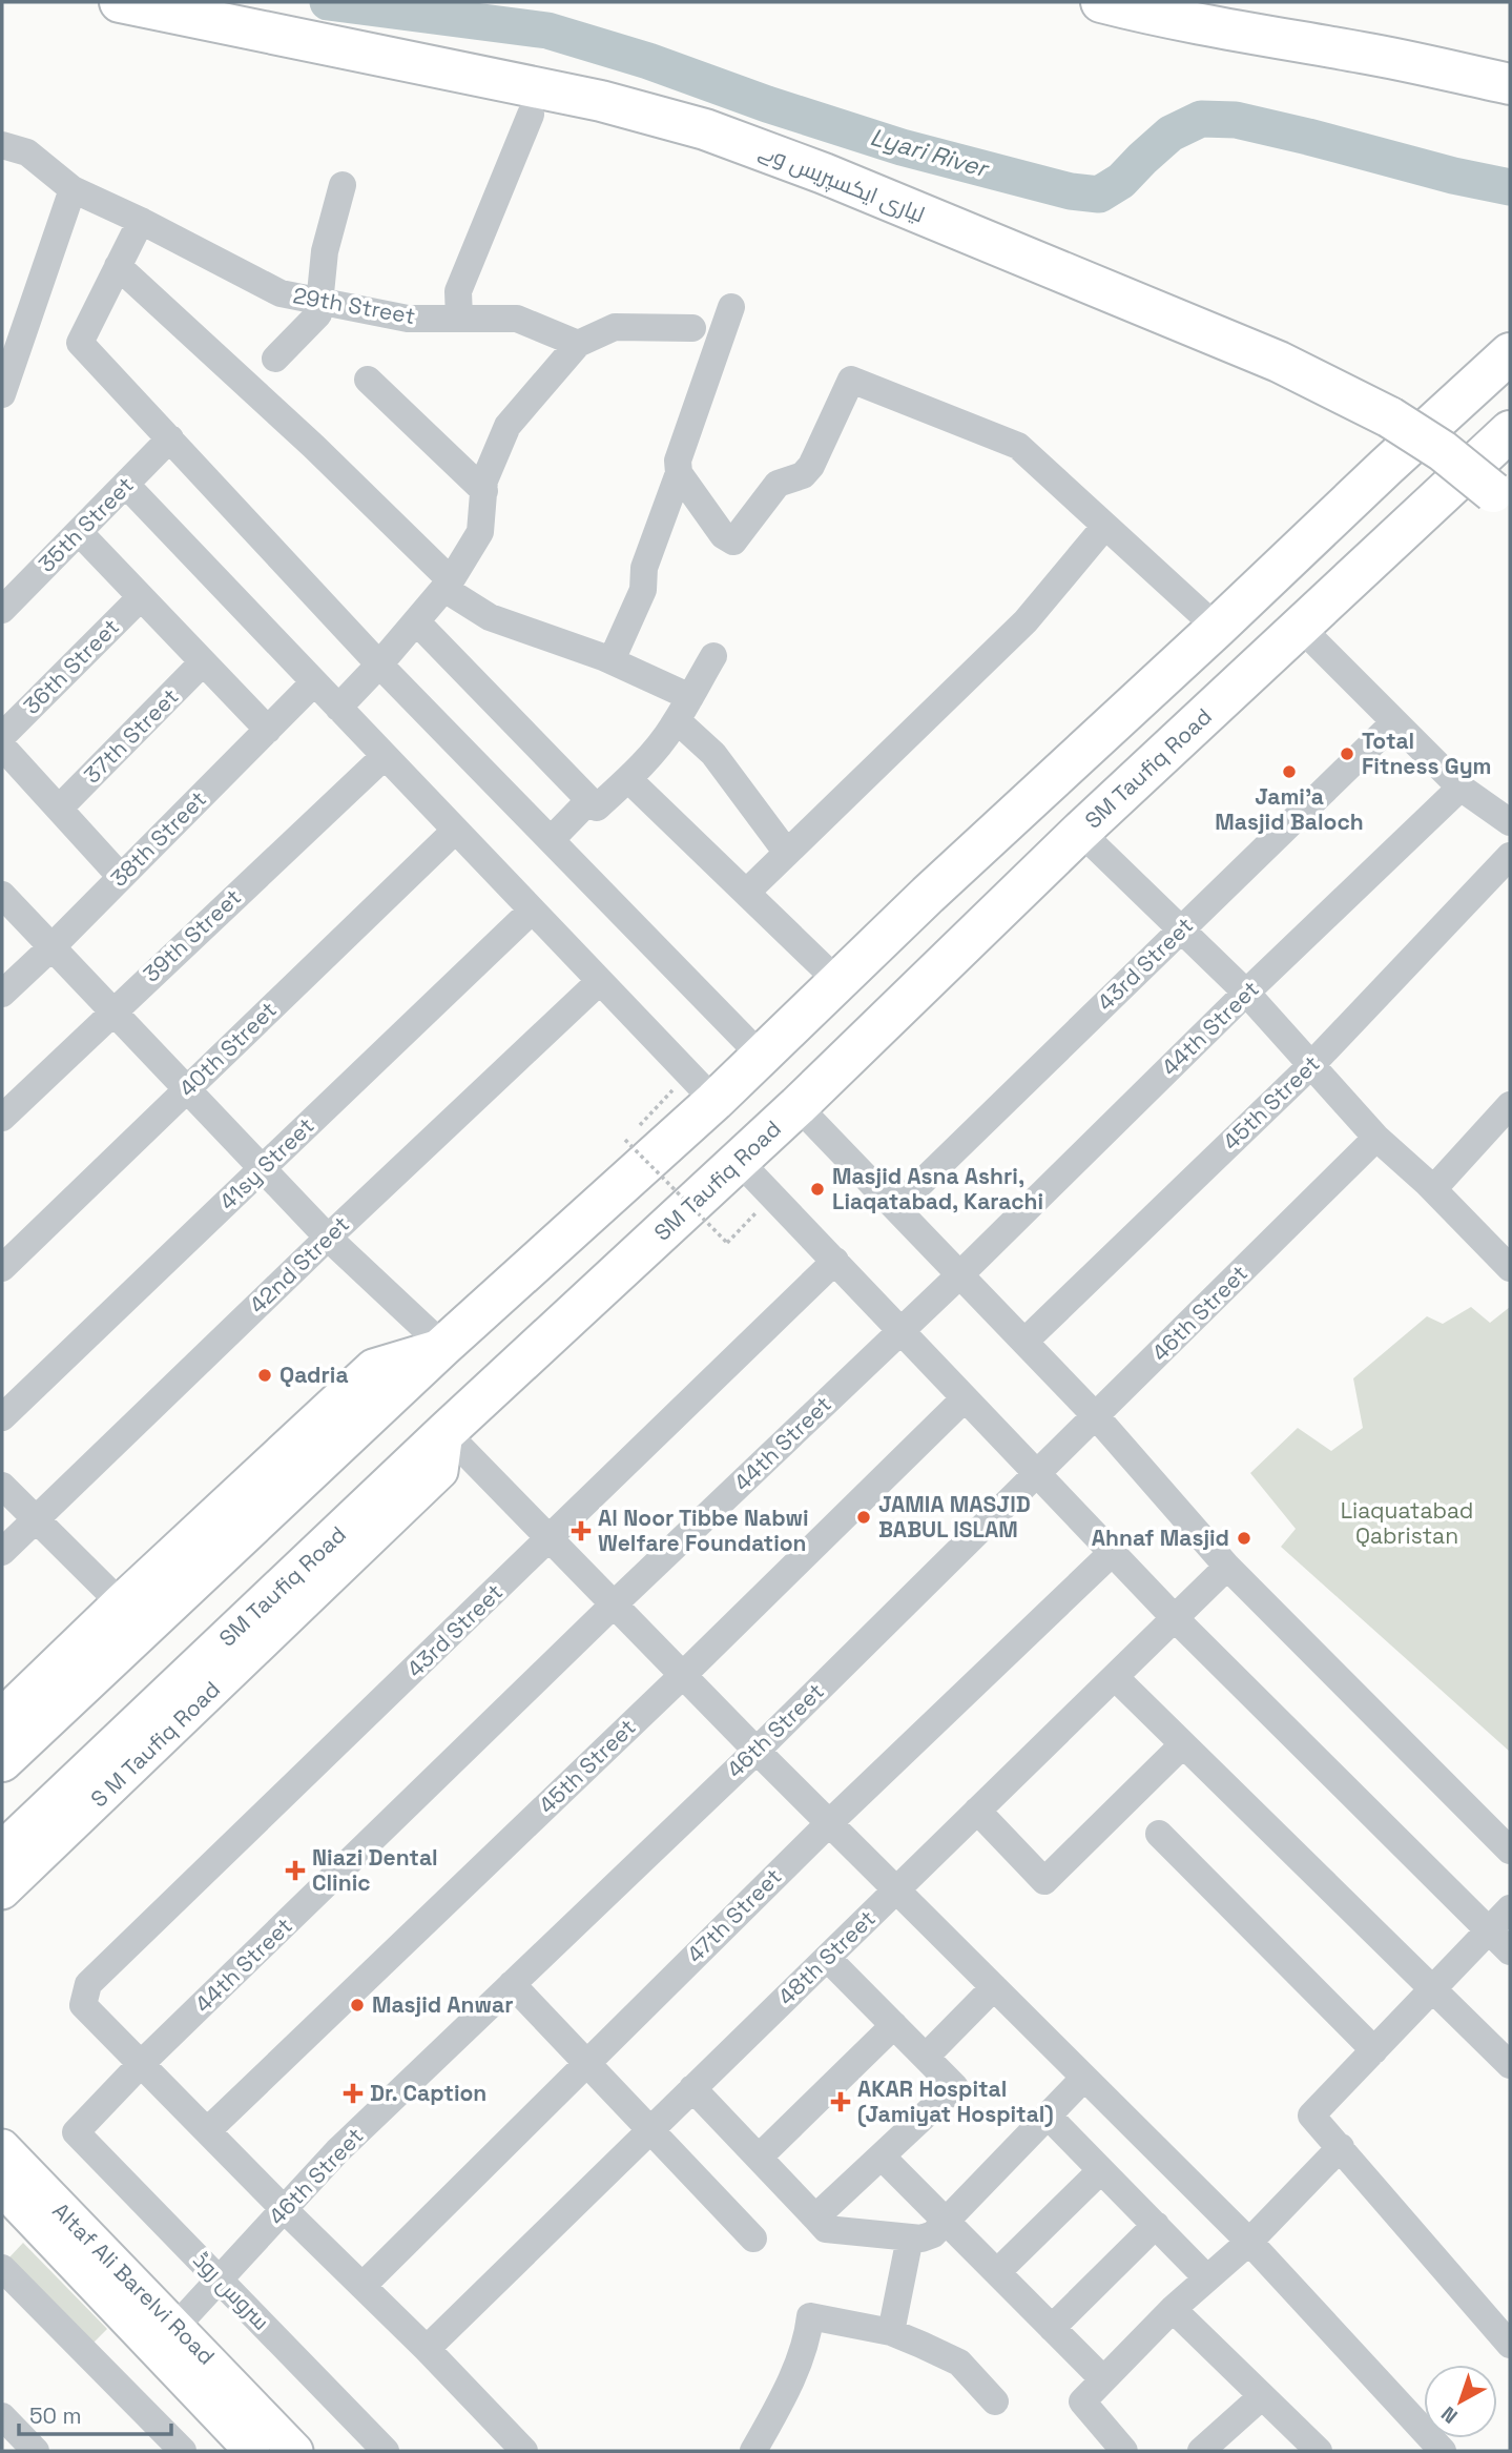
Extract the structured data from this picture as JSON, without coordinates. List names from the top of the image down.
{
  "streets": {
    "highway": ["لیاری ایکسپریس وے", "SM Taufiq Road"],
    "main road": ["S M Taufiq Road", "Altaf Ali Barelvi Road"],
    "street": [
      "29th Street",
      "35th Street",
      "36th Street",
      "37th Street",
      "38th Street",
      "39th Street",
      "43rd Street",
      "44th Street",
      "40th Street",
      "45th Street",
      "41sy Street",
      "42nd Street",
      "46th Street",
      "47th Street",
      "48th Street",
      "سروس روڈ"
    ]
  },
  "crossings": [
    ["SM Taufiq Road", "S M Taufiq Road"],
    ["43rd Street", "44th Street"],
    ["44th Street", "سروس روڈ"],
    ["46th Street", "Altaf Ali Barelvi Road"],
    ["46th Street", "سروس روڈ"]
  ],
  "water": ["Lyari River"],
  "parks": ["Liaquatabad Qabristan"],
  "places": {
    "other": [
      "Total Fitness Gym",
      "Jami'a Masjid Baloch",
      "Masjid Asna Ashri, Liaqatabad, Karachi",
      "Qadria",
      "JAMIA MASJID BABUL ISLAM",
      "Ahnaf Masjid",
      "Masjid Anwar"
    ],
    "health": [
      "Al Noor Tibbe Nabwi Welfare Foundation",
      "Niazi Dental Clinic",
      "Dr. Caption",
      "AKAR Hospital (Jamiyat Hospital)"
    ]
  },
  "scale_bar": "50 m",
  "north": "bottom left"
}
